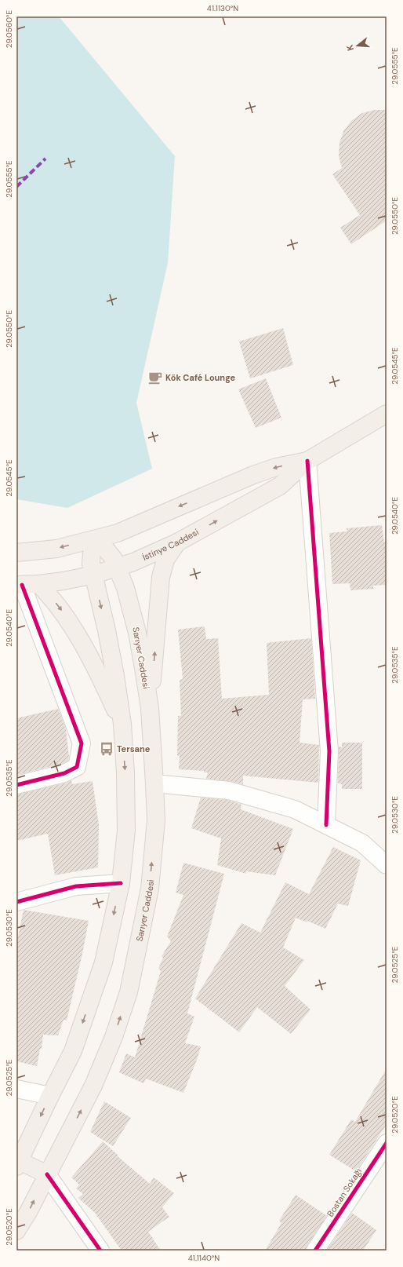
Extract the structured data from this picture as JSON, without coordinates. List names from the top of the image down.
{
  "streets": {
    "main road": ["İstinye Caddesi", "Sarıyer Caddesi"],
    "street": ["Bostan Sokağı"]
  },
  "crossings": [
    ["İstinye Caddesi", "Sarıyer Caddesi"]
  ],
  "places": {
    "cafe": ["Kök Café Lounge"],
    "bus stop": ["Tersane"]
  },
  "north": "left",
  "coordinates": [
    "41.1130°N",
    "29.0560°E",
    "29.0555°E",
    "29.0550°E",
    "29.0545°E",
    "29.0540°E",
    "29.0535°E",
    "29.0530°E",
    "29.0525°E",
    "29.0520°E",
    "41.1140°N"
  ]
}
